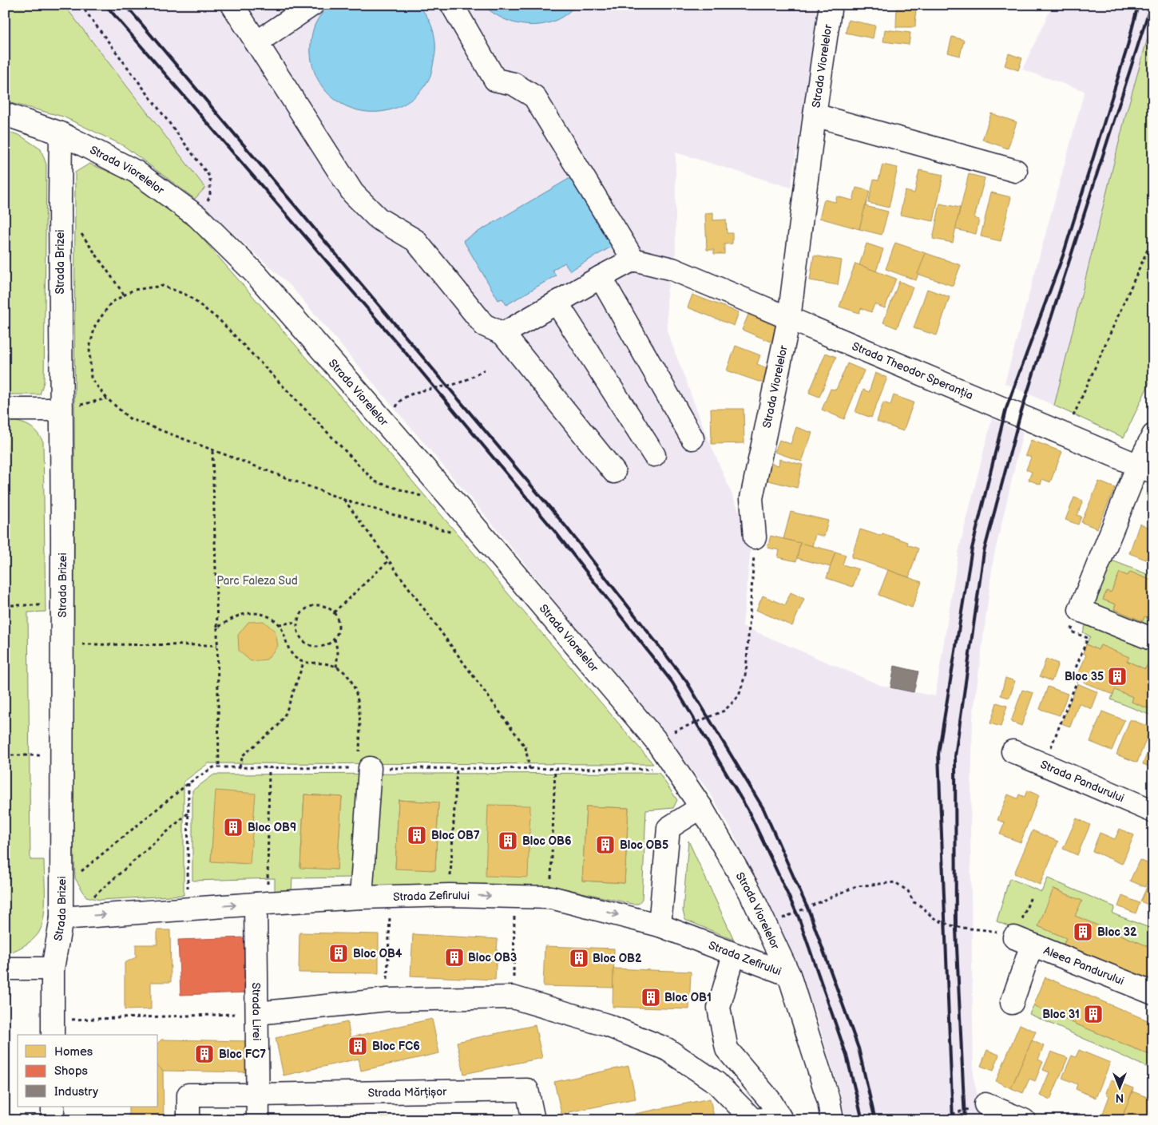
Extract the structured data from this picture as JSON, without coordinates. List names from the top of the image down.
{
  "streets": {
    "street": [
      "Strada Viorelelor",
      "Strada Brizei",
      "Strada Theodor Speranția",
      "Strada Pandurului",
      "Strada Zefirului",
      "Aleea Pandurului",
      "Strada Lirei",
      "Strada Mărțișor"
    ]
  },
  "crossings": [
    ["Strada Viorelelor", "Strada Brizei"],
    ["Strada Viorelelor", "Strada Theodor Speranția"],
    ["Strada Viorelelor", "Strada Zefirului"],
    ["Strada Brizei", "Strada Zefirului"],
    ["Strada Zefirului", "Strada Lirei"],
    ["Strada Lirei", "Strada Mărțișor"]
  ],
  "parks": ["Parc Faleza Sud"],
  "places": {
    "building": [
      "Bloc 35",
      "Bloc OB9",
      "Bloc OB7",
      "Bloc OB6",
      "Bloc OB5",
      "Bloc 32",
      "Bloc OB4",
      "Bloc OB3",
      "Bloc OB2",
      "Bloc OB1",
      "Bloc 31",
      "Bloc FC6",
      "Bloc FC7"
    ]
  },
  "legend": ["Homes", "Shops", "Industry"],
  "north": "bottom"
}
